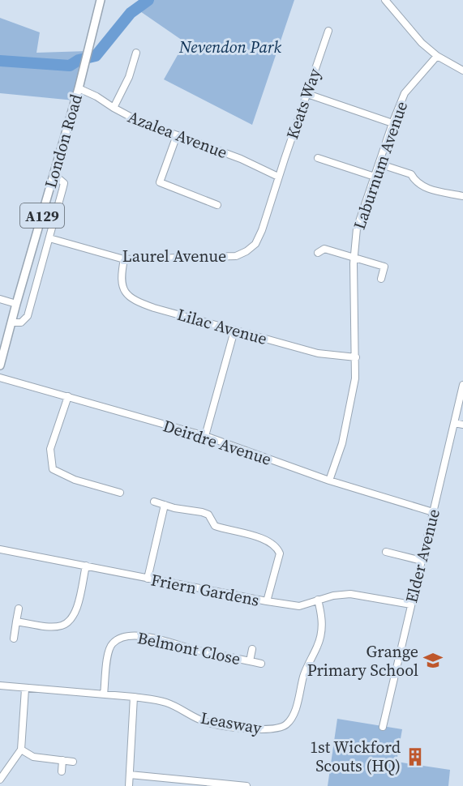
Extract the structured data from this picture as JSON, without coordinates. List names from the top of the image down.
{
  "streets": {
    "main road": ["London Road", "A129"],
    "street": [
      "Keats Way",
      "Azalea Avenue",
      "Laburnum Avenue",
      "Laurel Avenue",
      "Lilac Avenue",
      "Deirdre Avenue",
      "Elder Avenue",
      "Friern Gardens",
      "Belmont Close",
      "Leasway"
    ]
  },
  "crossings": [
    ["Keats Way", "Azalea Avenue"],
    ["Keats Way", "Laurel Avenue"],
    ["Azalea Avenue", "London Road"],
    ["Azalea Avenue", "Laurel Avenue"],
    ["Laburnum Avenue", "Lilac Avenue"],
    ["Laburnum Avenue", "Deirdre Avenue"],
    ["Laurel Avenue", "Lilac Avenue"],
    ["Deirdre Avenue", "Elder Avenue"],
    ["Elder Avenue", "Friern Gardens"],
    ["Friern Gardens", "Leasway"],
    ["Belmont Close", "Leasway"]
  ],
  "parks": ["Nevendon Park"],
  "places": {
    "school or university": ["Grange Primary School"],
    "building": ["1st Wickford Scouts (HQ)"]
  }
}
